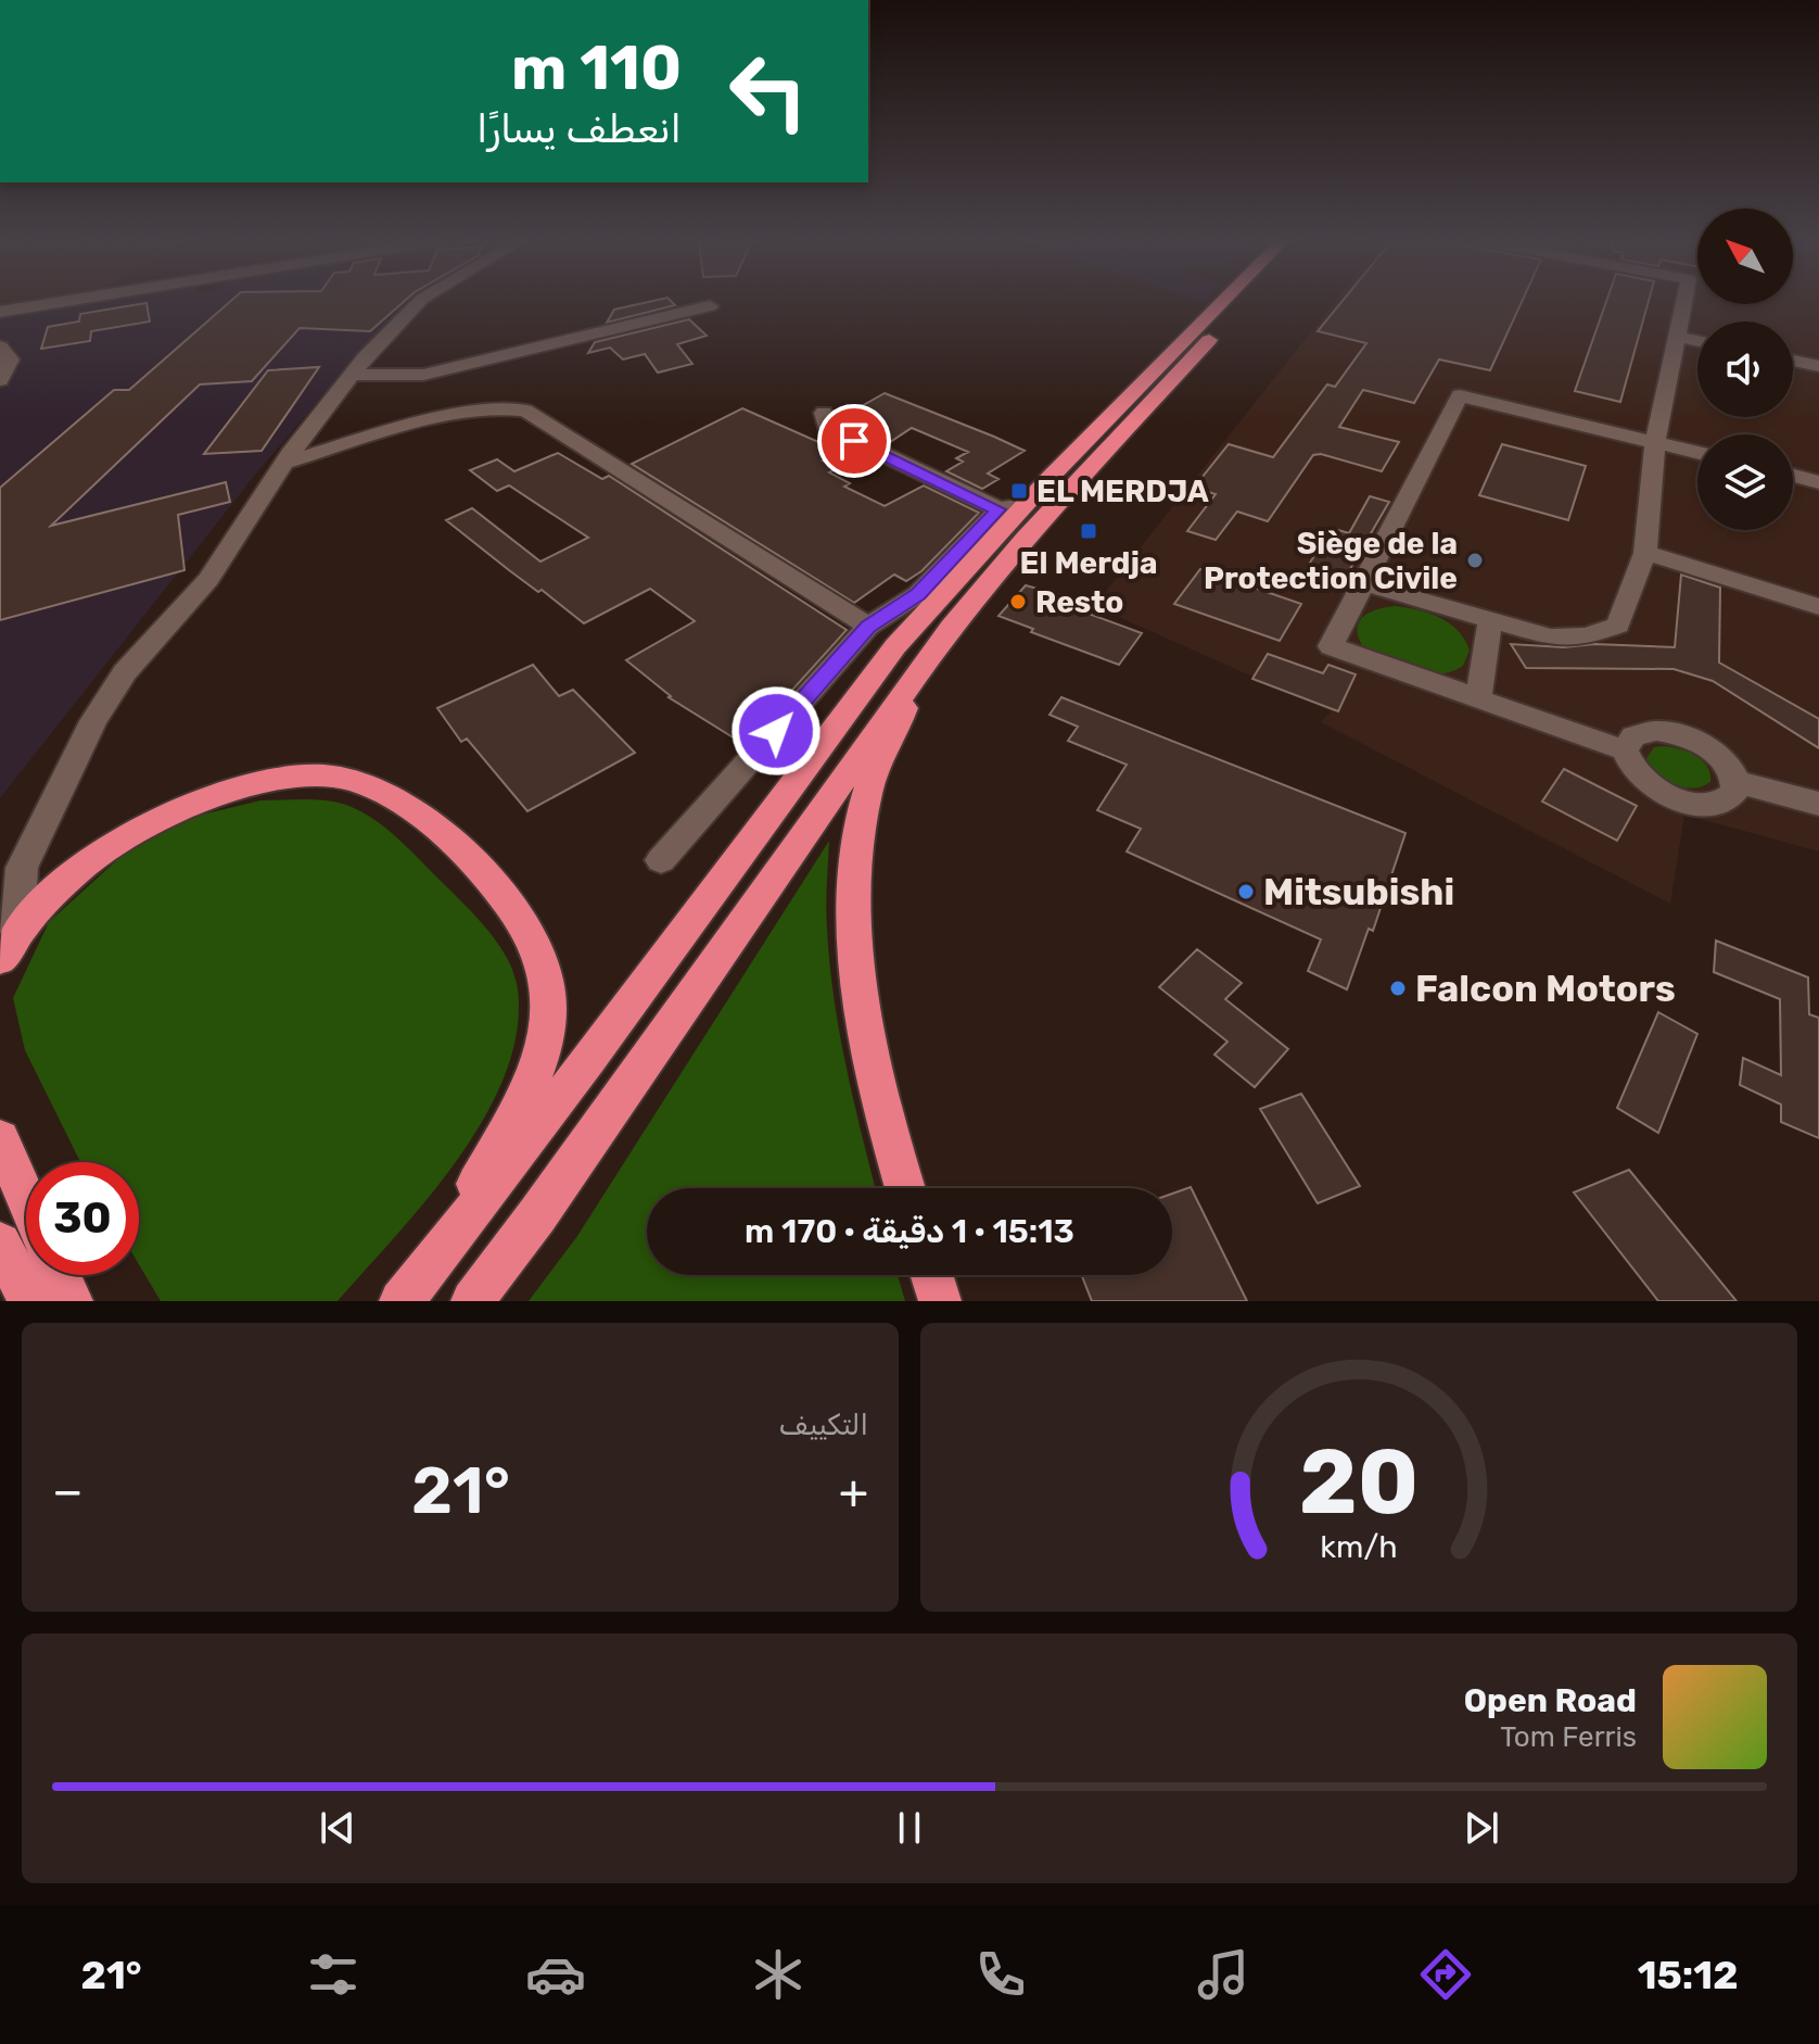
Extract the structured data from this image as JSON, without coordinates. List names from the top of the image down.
{
  "places": {
    "transit": ["EL MERDJA", "El Merdja"],
    "other": [
      "Siège de la Protection Civile",
      "Resto",
      "Mitsubishi",
      "Falcon Motors"
    ]
  },
  "north": "top left",
  "page": {
    "turn": ["110 m", "انعطف يسارًا"],
    "limit": "30",
    "trip": "15:13 · 1 دقيقة · 170 m",
    "tile": "التكييف",
    "heat": ["−", "21°", "+"],
    "song": ["Open Road", "Tom Ferris"],
    "tabs": ["15:12", "21°"],
    "gauge": ["20", "km/h"]
  }
}
